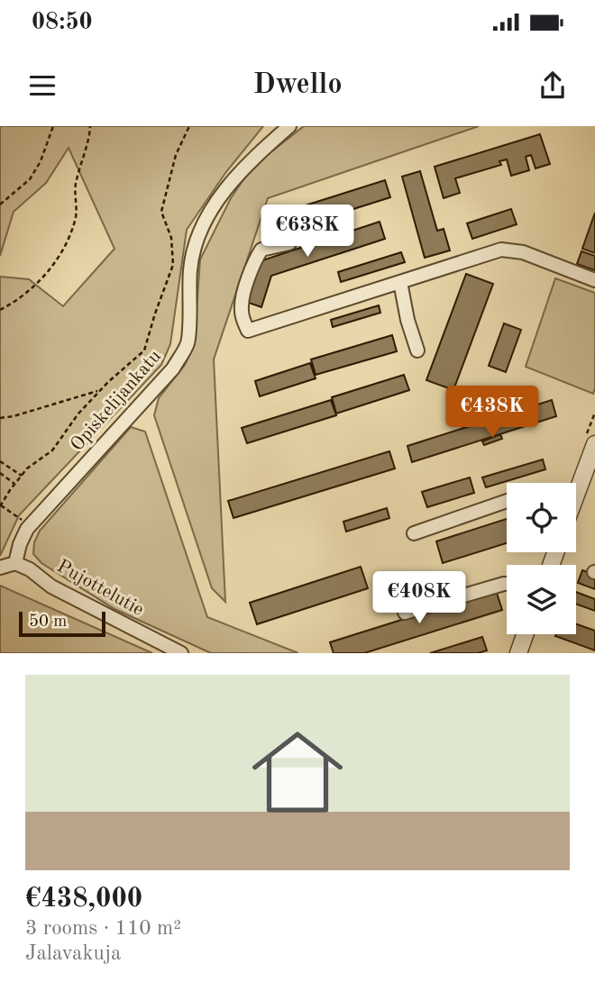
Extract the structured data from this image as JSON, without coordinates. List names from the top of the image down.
{
  "streets": {
    "street": ["Opiskelijankatu", "Pujottelutie"]
  },
  "crossings": [
    ["Opiskelijankatu", "Pujottelutie"]
  ],
  "scale_bar": "50 m",
  "page": {
    "status": "08:50",
    "header": "Dwello",
    "price": ["€638K", "€438K", "€408K"],
    "scale": "50 m",
    "list": [
      {
        "name": "€438,000",
        "note": "3 rooms · 110 m² · Jalavakuja"
      }
    ]
  }
}
